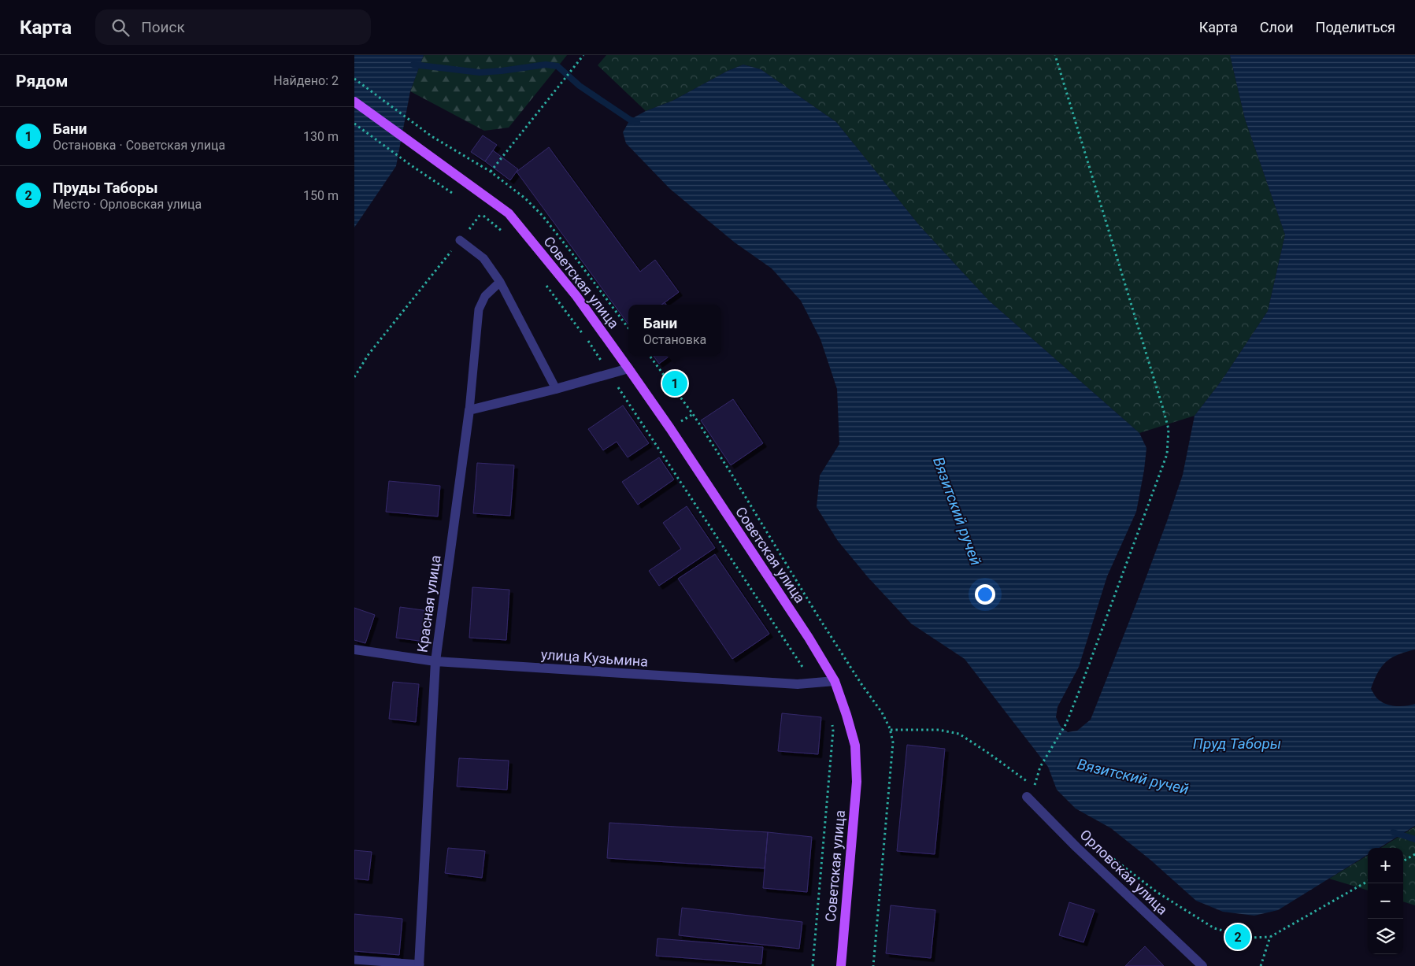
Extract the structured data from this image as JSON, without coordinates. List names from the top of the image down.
{
  "streets": {
    "main road": ["Советская улица"],
    "street": ["Красная улица", "улица Кузьмина", "Орловская улица"]
  },
  "crossings": [
    ["Советская улица", "улица Кузьмина"],
    ["Красная улица", "улица Кузьмина"]
  ],
  "water": ["Вязитский ручей", "Пруд Таборы"],
  "page": {
    "header": "Карта",
    "search": "Поиск",
    "nav": ["Карта", "Слои", "Поделиться"],
    "heading": ["Рядом", "Найдено: 2"],
    "list": [
      {
        "mark": "1",
        "name": "Бани",
        "note": "Остановка · Советская улица",
        "value": "130 m"
      },
      {
        "mark": "2",
        "name": "Пруды Таборы",
        "note": "Место · Орловская улица",
        "value": "150 m"
      }
    ],
    "popup": ["Бани", "Остановка"],
    "pins": ["1", "2"],
    "map_buttons": ["+", "−"]
  }
}
